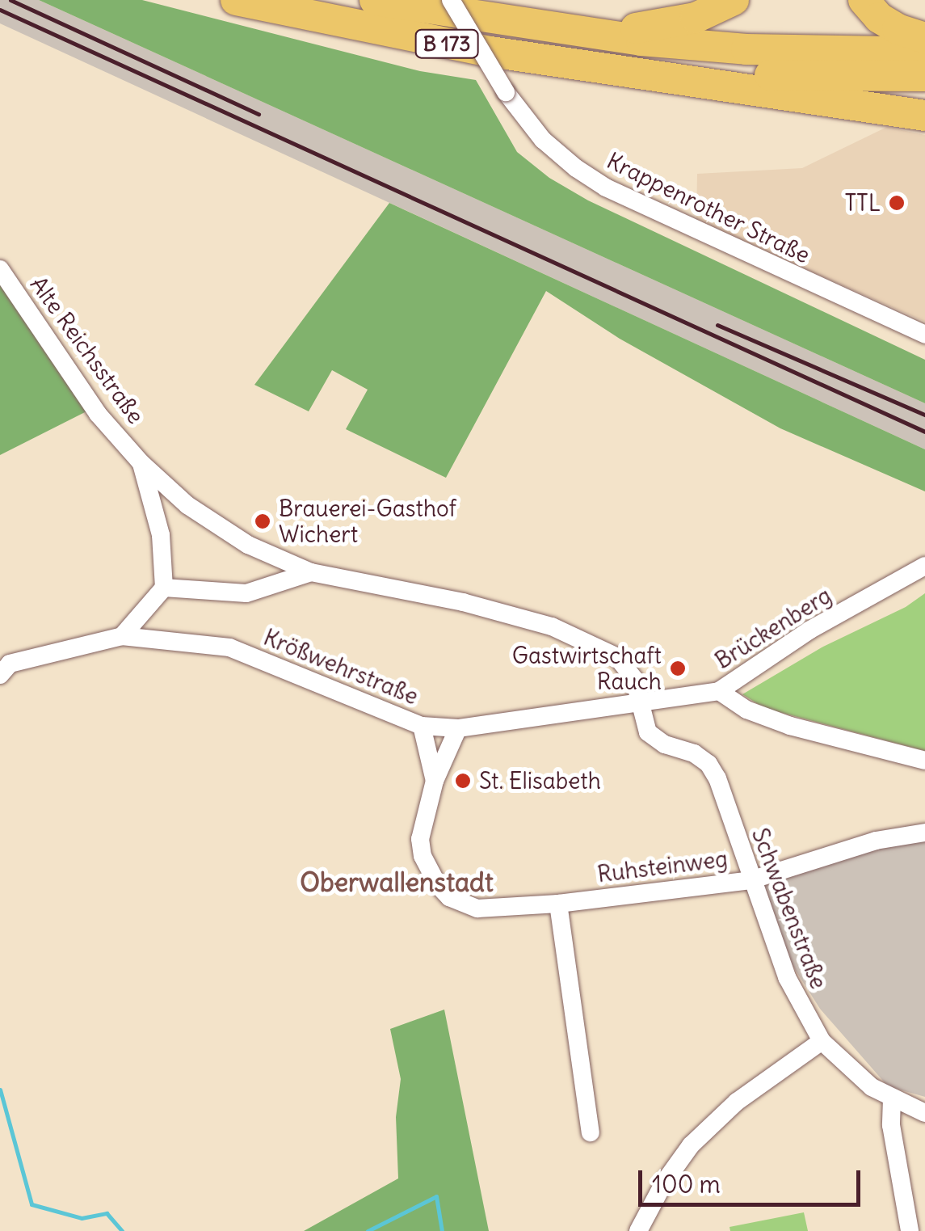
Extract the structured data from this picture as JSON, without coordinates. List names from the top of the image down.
{
  "streets": {
    "highway": ["B 173"],
    "street": [
      "Krappenrother Straße",
      "Alte Reichsstraße",
      "Brückenberg",
      "Krößwehrstraße",
      "Ruhsteinweg",
      "Schwabenstraße"
    ]
  },
  "crossings": [
    ["Alte Reichsstraße", "Brückenberg"],
    ["Alte Reichsstraße", "Krößwehrstraße"],
    ["Alte Reichsstraße", "Schwabenstraße"],
    ["Brückenberg", "Krößwehrstraße"],
    ["Brückenberg", "Schwabenstraße"],
    ["Krößwehrstraße", "Schwabenstraße"],
    ["Ruhsteinweg", "Schwabenstraße"]
  ],
  "districts": ["Oberwallenstadt"],
  "places": [
    "TTL",
    "Brauerei-Gasthof Wichert",
    "Gastwirtschaft Rauch",
    "St. Elisabeth"
  ],
  "scale_bar": "100 m"
}
